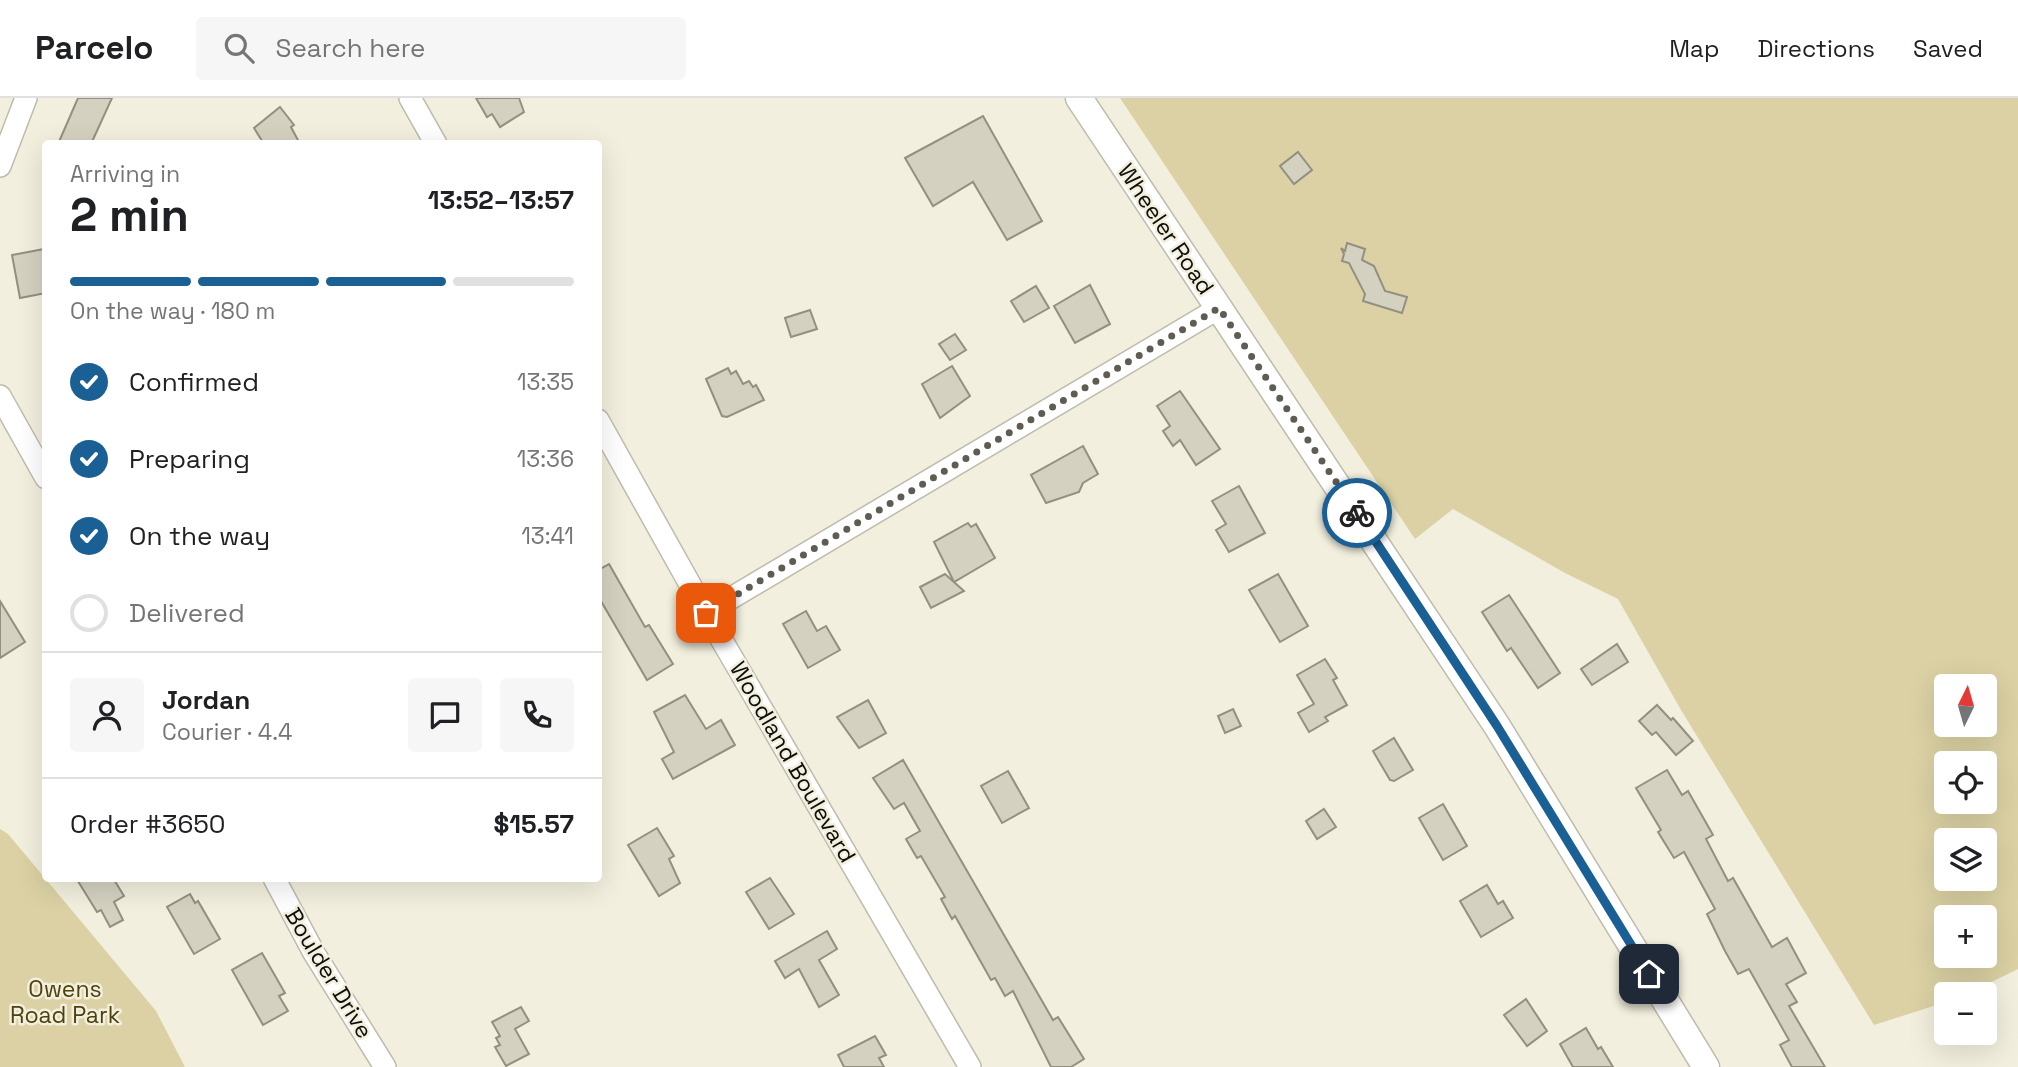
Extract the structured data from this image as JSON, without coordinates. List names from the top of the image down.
{
  "streets": {
    "main road": ["Wheeler Road"],
    "street": ["Woodland Boulevard", "Boulder Drive"]
  },
  "parks": ["Owens Road Park"],
  "north": "top",
  "page": {
    "header": "Parcelo",
    "search": "Search here",
    "nav": ["Map", "Directions", "Saved"],
    "heading": ["2 min", "Arriving in", "13:52–13:57"],
    "panel": [
      "Jordan",
      "Courier · 4.4",
      "Order #3650",
      "$15.57"
    ],
    "bar": "On the way · 180 m",
    "list": [
      ["Confirmed", "13:35"],
      ["Preparing", "13:36"],
      ["On the way", "13:41"],
      "Delivered"
    ],
    "map_buttons": ["+", "−"]
  }
}
